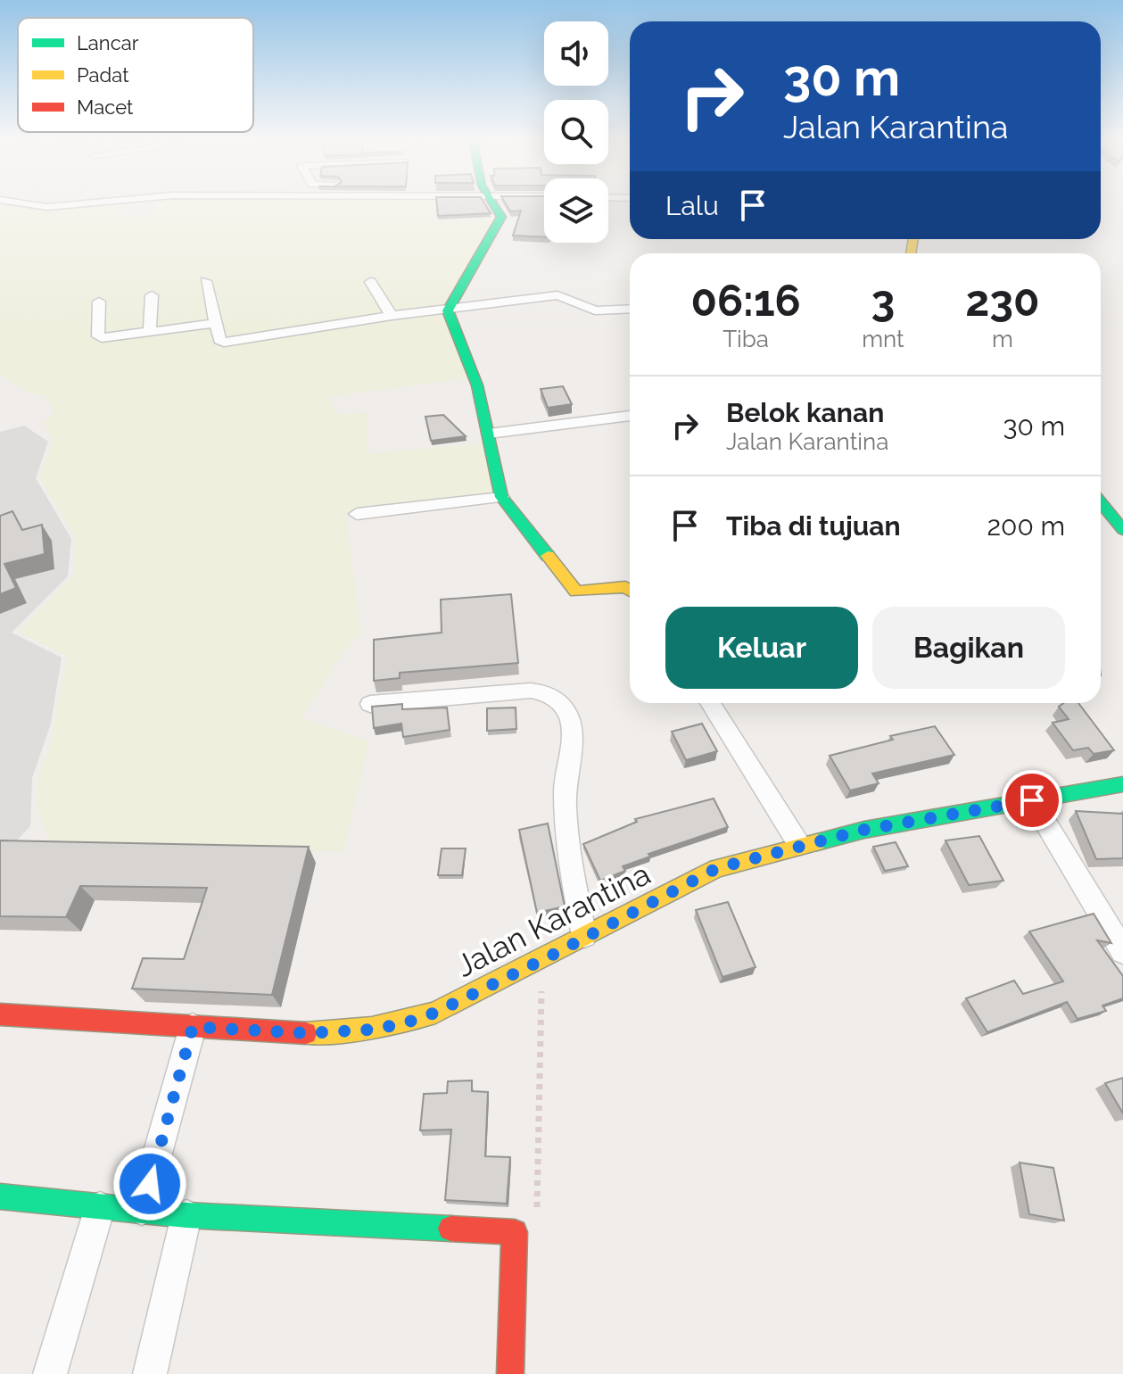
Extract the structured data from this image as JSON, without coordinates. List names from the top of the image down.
{
  "streets": {
    "street": ["Jalan Karantina"]
  },
  "legend": ["Lancar", "Padat", "Macet"],
  "page": {
    "turn": ["30 m", "Jalan Karantina"],
    "then": "Lalu",
    "eta": [
      "06:16",
      "Tiba",
      "3",
      "mnt",
      "230",
      "m"
    ],
    "list": [
      {
        "name": "Belok kanan",
        "note": "Jalan Karantina",
        "value": "30 m"
      },
      {
        "name": "Tiba di tujuan",
        "value": "200 m"
      }
    ],
    "buttons": ["Keluar", "Bagikan"]
  }
}
